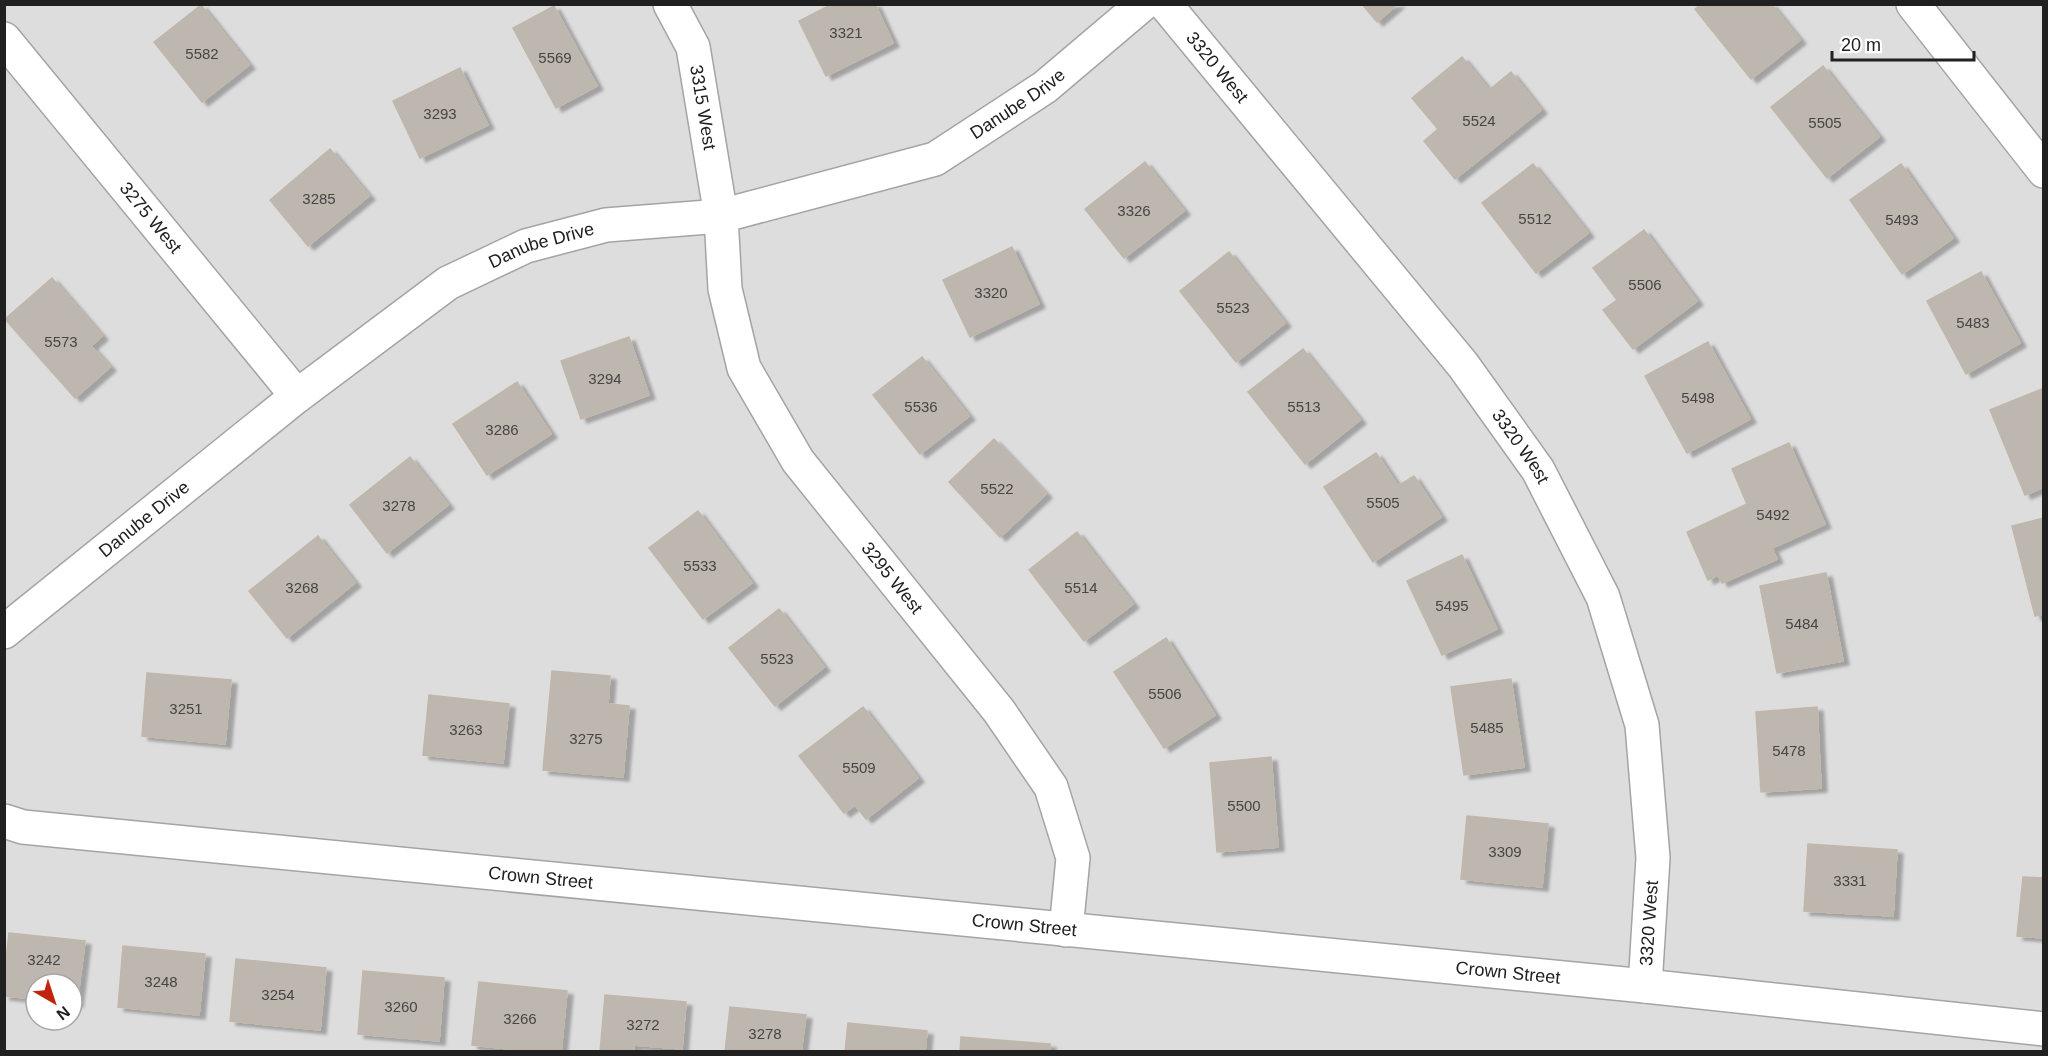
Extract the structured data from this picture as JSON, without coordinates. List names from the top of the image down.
{
  "streets": {
    "street": [
      "3320 West",
      "Danube Drive",
      "3315 West",
      "3275 West",
      "3295 West",
      "Crown Street"
    ]
  },
  "crossings": [
    ["3320 West", "Crown Street"],
    ["Danube Drive", "3315 West"],
    ["Danube Drive", "3275 West"],
    ["Danube Drive", "3295 West"],
    ["3315 West", "3295 West"],
    ["3295 West", "Crown Street"]
  ],
  "house_numbers": [
    "3321",
    "5582",
    "5569",
    "3293",
    "5524",
    "5505",
    "3285",
    "3326",
    "5512",
    "5493",
    "5506",
    "3320",
    "5523",
    "5483",
    "5573",
    "3294",
    "5498",
    "5536",
    "5513",
    "3286",
    "5522",
    "5505",
    "3278",
    "5492",
    "5533",
    "3268",
    "5514",
    "5495",
    "5484",
    "5523",
    "5506",
    "3251",
    "5485",
    "3263",
    "3275",
    "5478",
    "5509",
    "5500",
    "3309",
    "3331",
    "3242",
    "3248",
    "3254",
    "3260",
    "3266",
    "3272",
    "3278"
  ],
  "scale_bar": "20 m",
  "north": "bottom right"
}
